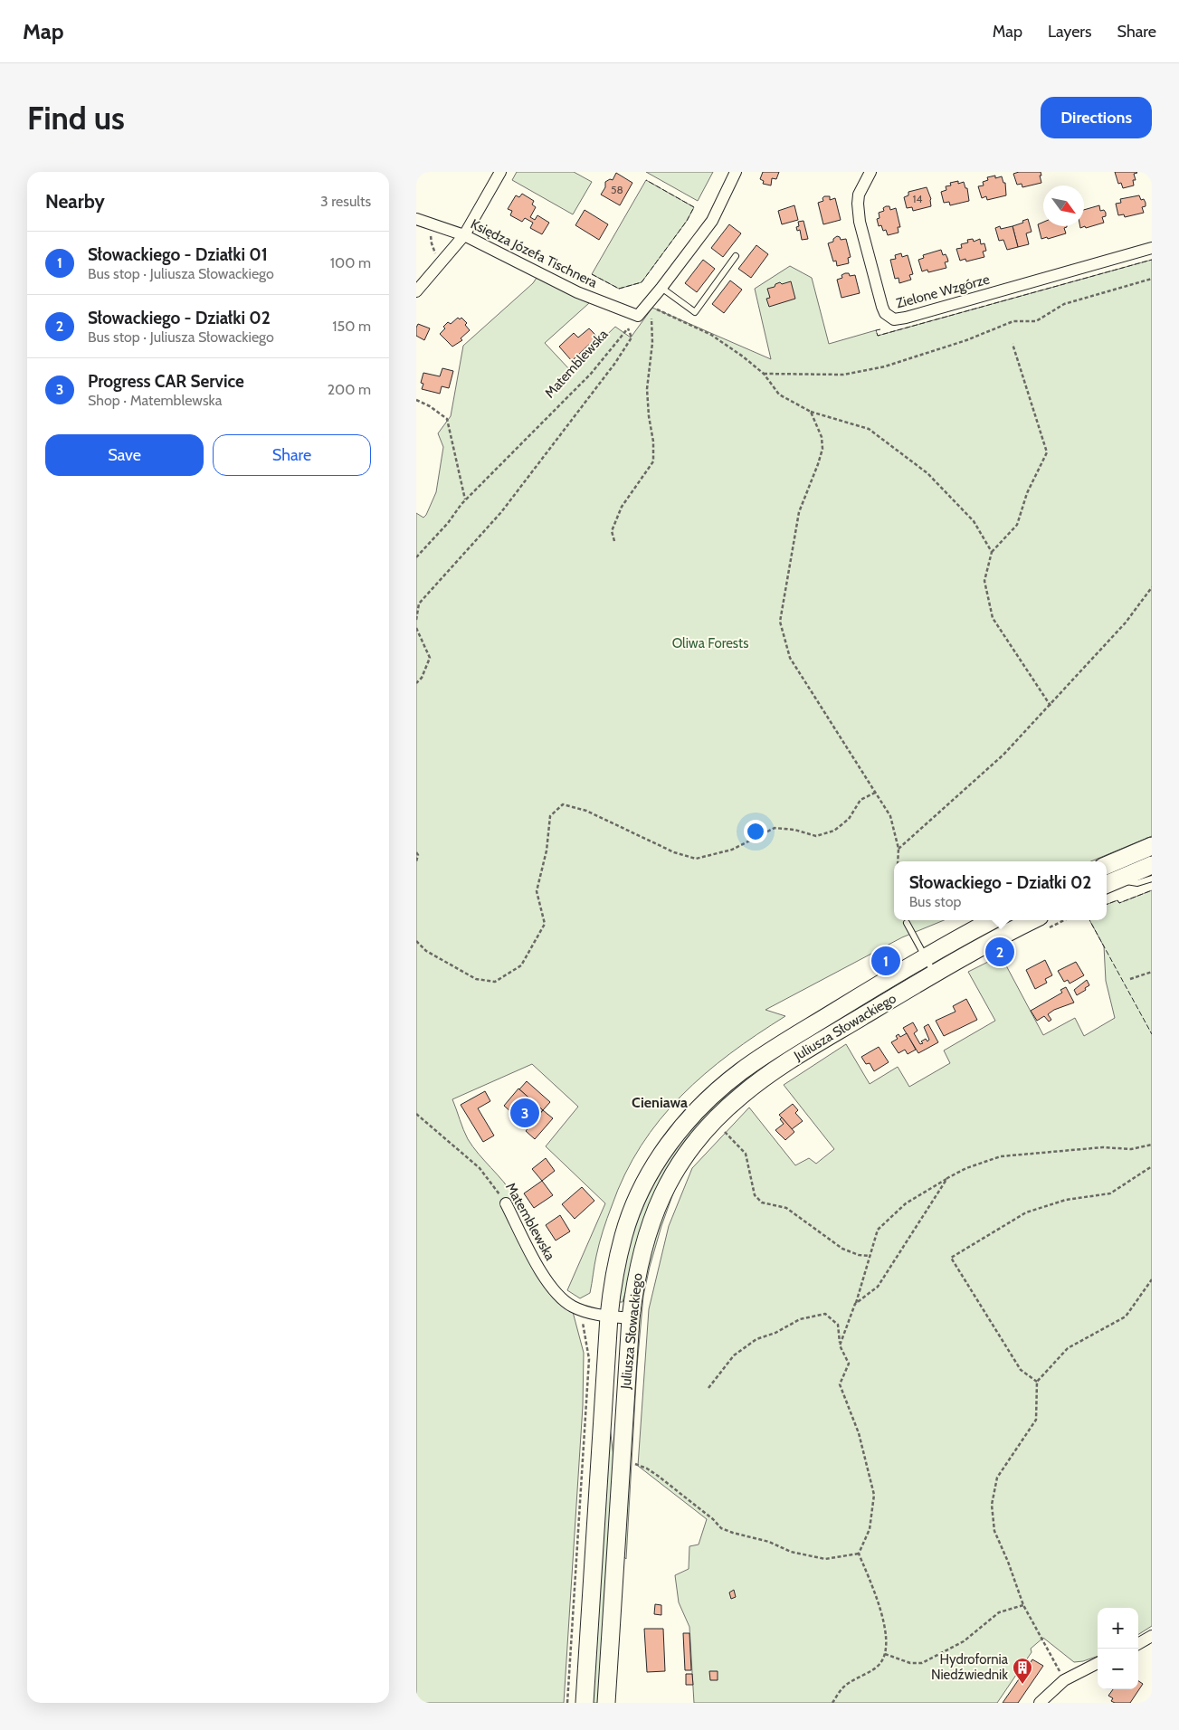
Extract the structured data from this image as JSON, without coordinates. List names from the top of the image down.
{
  "streets": {
    "main road": ["Juliusza Słowackiego"],
    "street": ["Księdza Józefa Tischnera", "Zielone Wzgórze", "Matemblewska"]
  },
  "crossings": [
    ["Księdza Józefa Tischnera", "Matemblewska"],
    ["Matemblewska", "Juliusza Słowackiego"]
  ],
  "districts": ["Cieniawa"],
  "parks": ["Oliwa Forests"],
  "places": {
    "building": ["Hydrofornia Niedźwiednik"]
  },
  "house_numbers": ["58", "14"],
  "north": "bottom right",
  "page": {
    "header": "Map",
    "nav": ["Map", "Layers", "Share"],
    "buttons": [
      "Directions",
      ["Save", "Share"]
    ],
    "title": "Find us",
    "heading": ["Nearby", "3 results"],
    "list": [
      {
        "mark": "1",
        "name": "Słowackiego - Działki 01",
        "note": "Bus stop · Juliusza Słowackiego",
        "value": "100 m"
      },
      {
        "mark": "2",
        "name": "Słowackiego - Działki 02",
        "note": "Bus stop · Juliusza Słowackiego",
        "value": "150 m"
      },
      {
        "mark": "3",
        "name": "Progress CAR Service",
        "note": "Shop · Matemblewska",
        "value": "200 m"
      }
    ],
    "popup": ["Słowackiego - Działki 02", "Bus stop"],
    "pins": ["2", "1", "3"],
    "map_buttons": ["+", "−"]
  }
}
